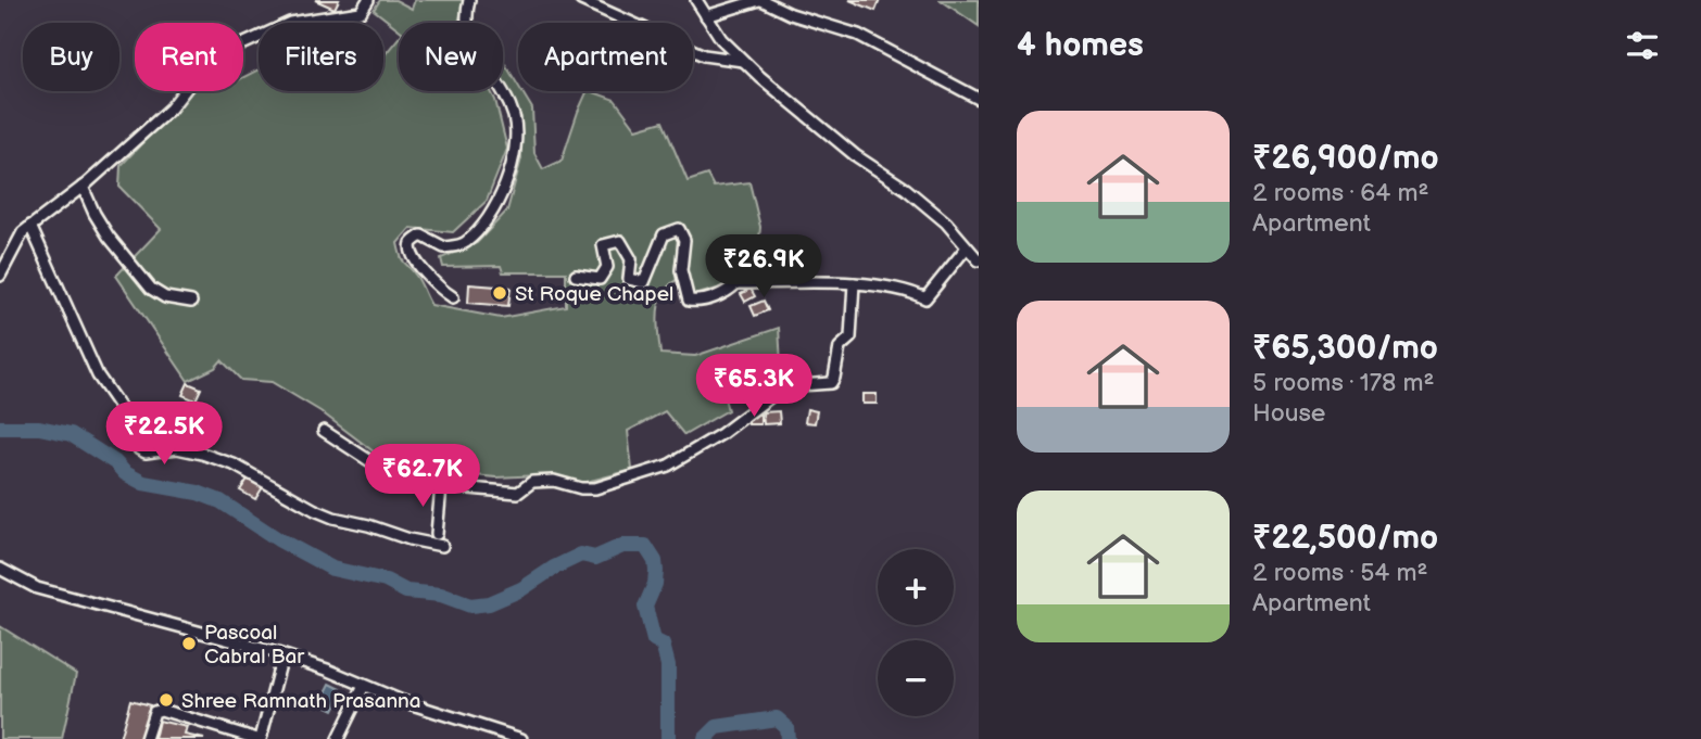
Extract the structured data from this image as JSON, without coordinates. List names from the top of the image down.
{
  "places": ["St Roque Chapel", "Pascoal Cabral Bar", "Shree Ramnath Prasanna"],
  "page": {
    "heading": "4 homes",
    "chip": [
      "Buy",
      "Rent",
      "Filters",
      "New",
      "Apartment"
    ],
    "list": [
      {
        "name": "₹26,900/mo",
        "note": "2 rooms · 64 m² · Apartment"
      },
      {
        "name": "₹65,300/mo",
        "note": "5 rooms · 178 m² · House"
      },
      {
        "name": "₹22,500/mo",
        "note": "2 rooms · 54 m² · Apartment"
      }
    ],
    "price": [
      "₹26.9K",
      "₹65.3K",
      "₹22.5K",
      "₹62.7K"
    ],
    "map_buttons": ["+", "−"]
  }
}
